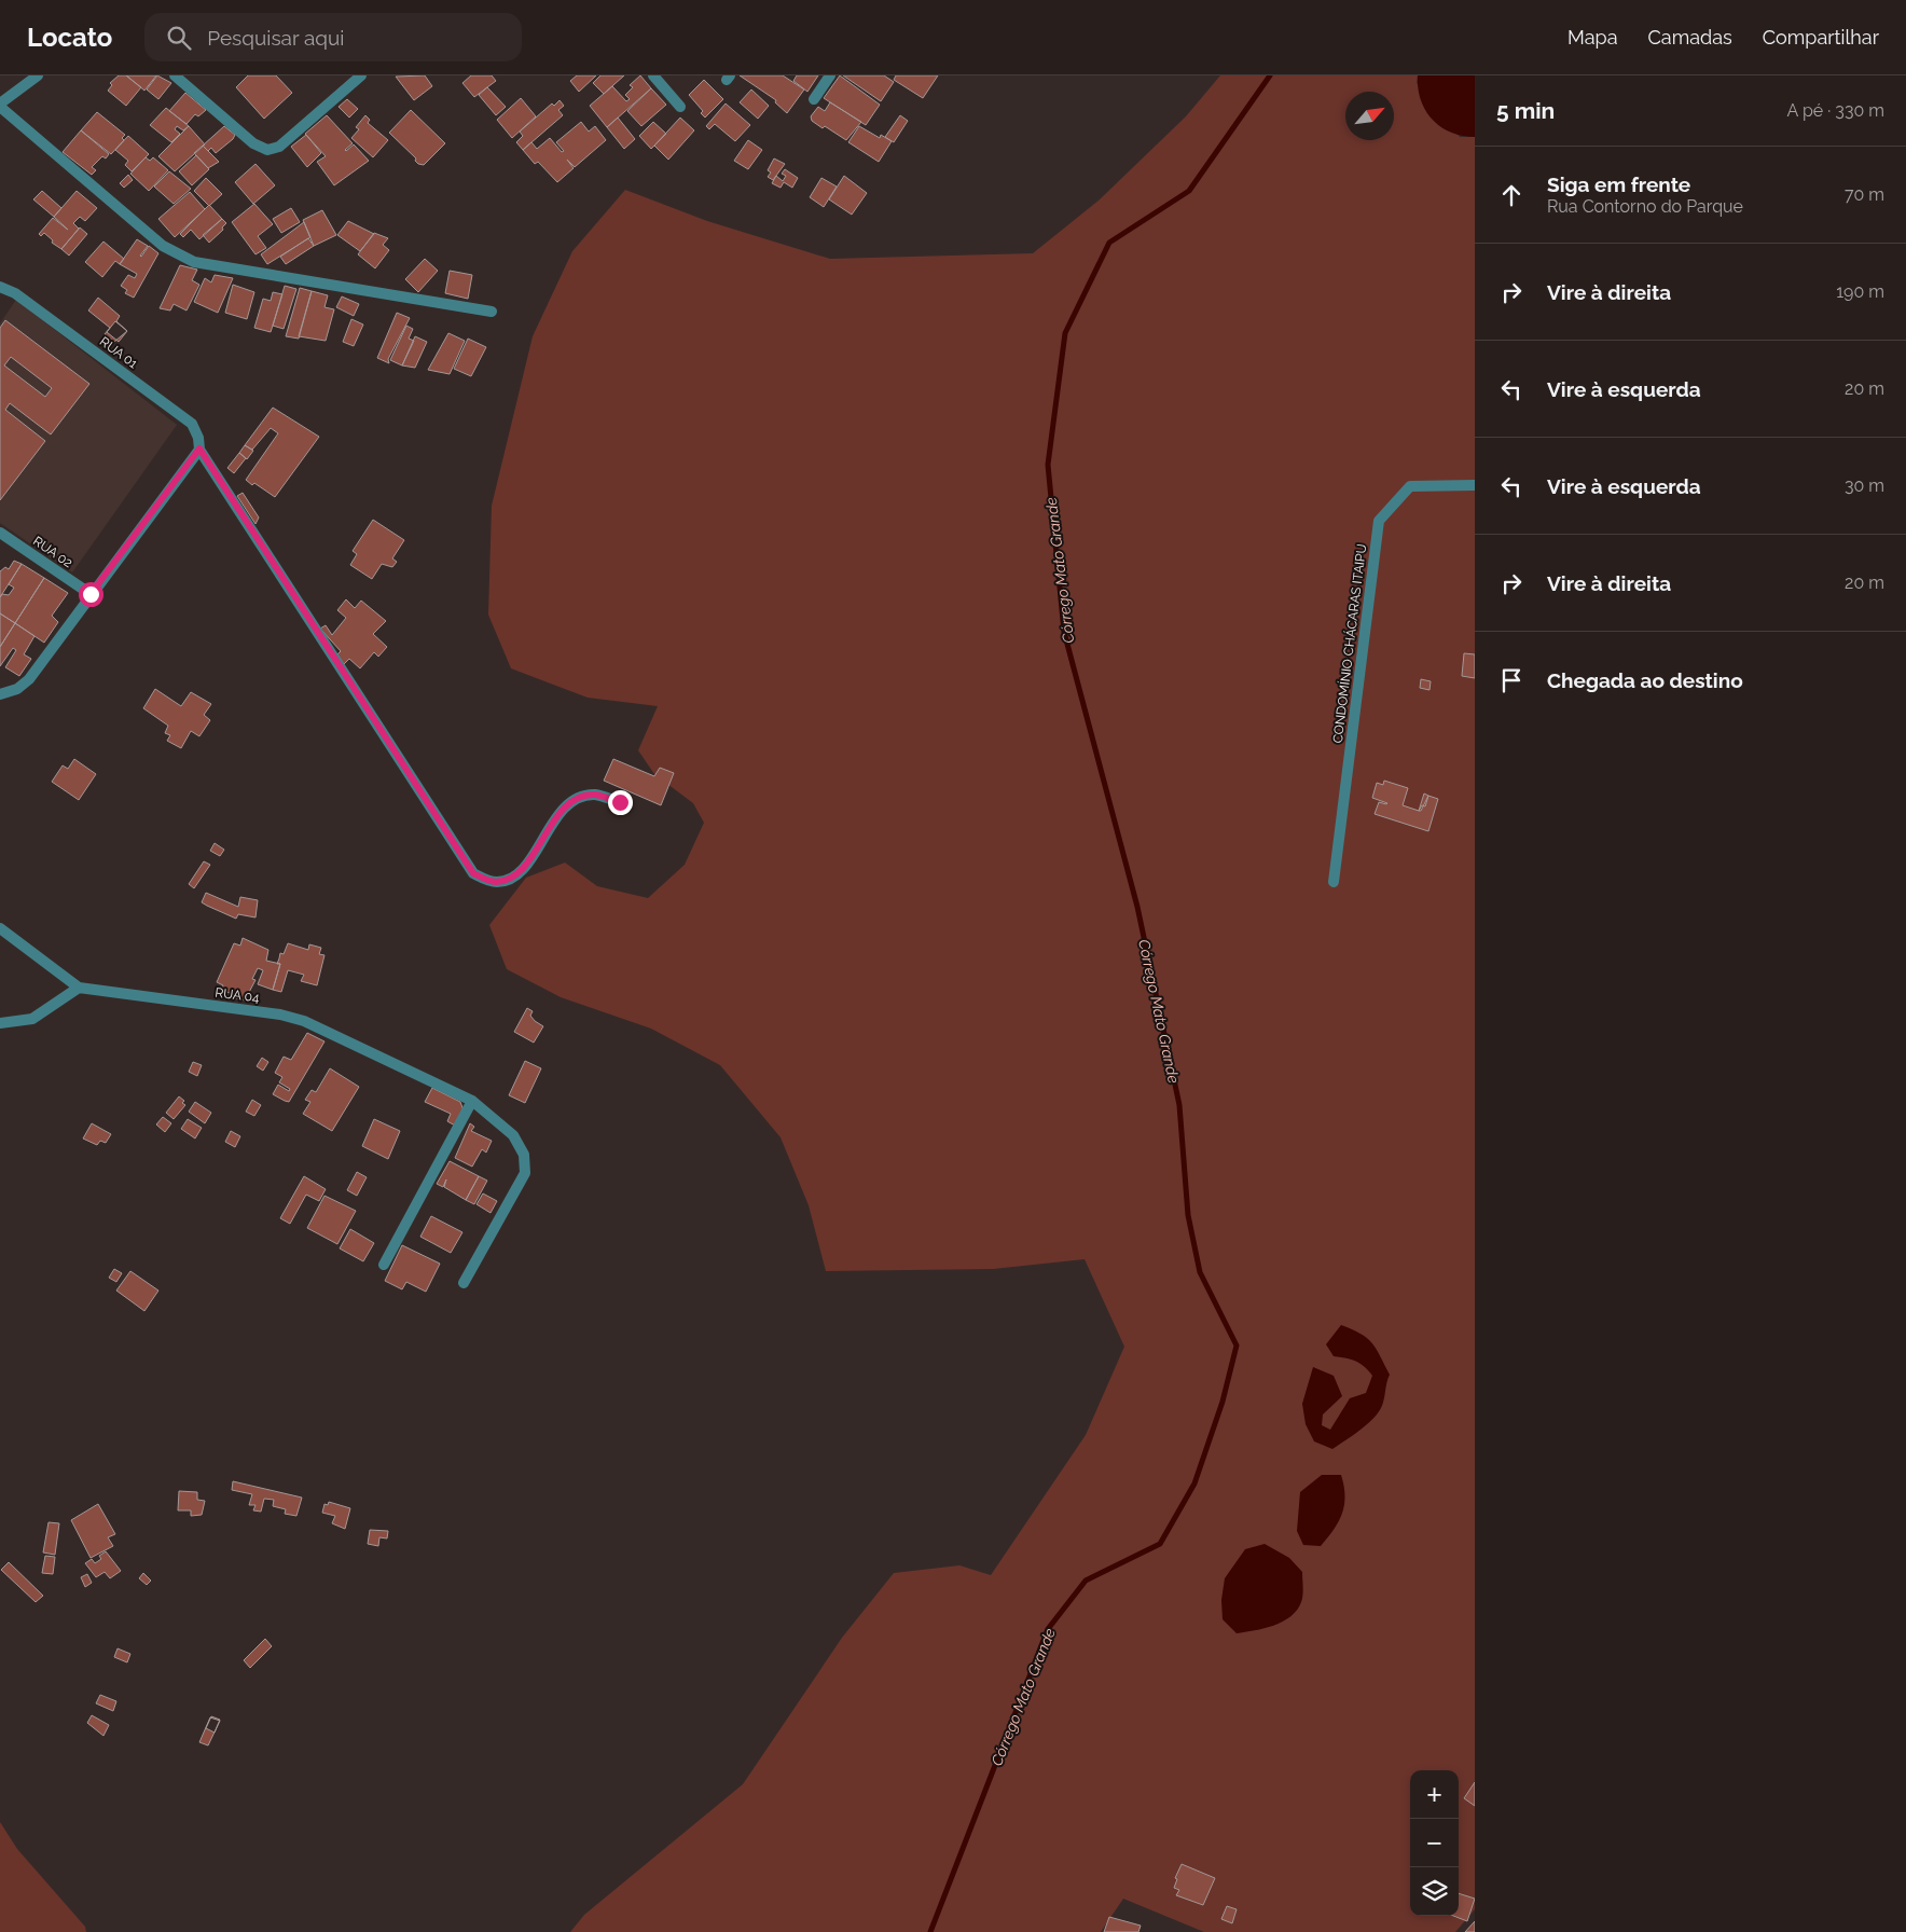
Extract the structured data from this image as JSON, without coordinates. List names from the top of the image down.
{
  "streets": {
    "street": [
      "RUA 01",
      "RUA 02",
      "CONDOMÍNIO CHÁCARAS ITAIPU",
      "RUA 04"
    ]
  },
  "water": ["Córrego Mato Grande"],
  "north": "top right",
  "page": {
    "header": "Locato",
    "search": "Pesquisar aqui",
    "nav": ["Mapa", "Camadas", "Compartilhar"],
    "heading": ["5 min", "A pé · 330 m"],
    "list": [
      ["Siga em frente", "Rua Contorno do Parque", "70 m"],
      ["Vire à direita", "190 m"],
      ["Vire à esquerda", "20 m"],
      ["Vire à esquerda", "30 m"],
      ["Vire à direita", "20 m"],
      "Chegada ao destino"
    ],
    "map_buttons": ["+", "−"]
  }
}
